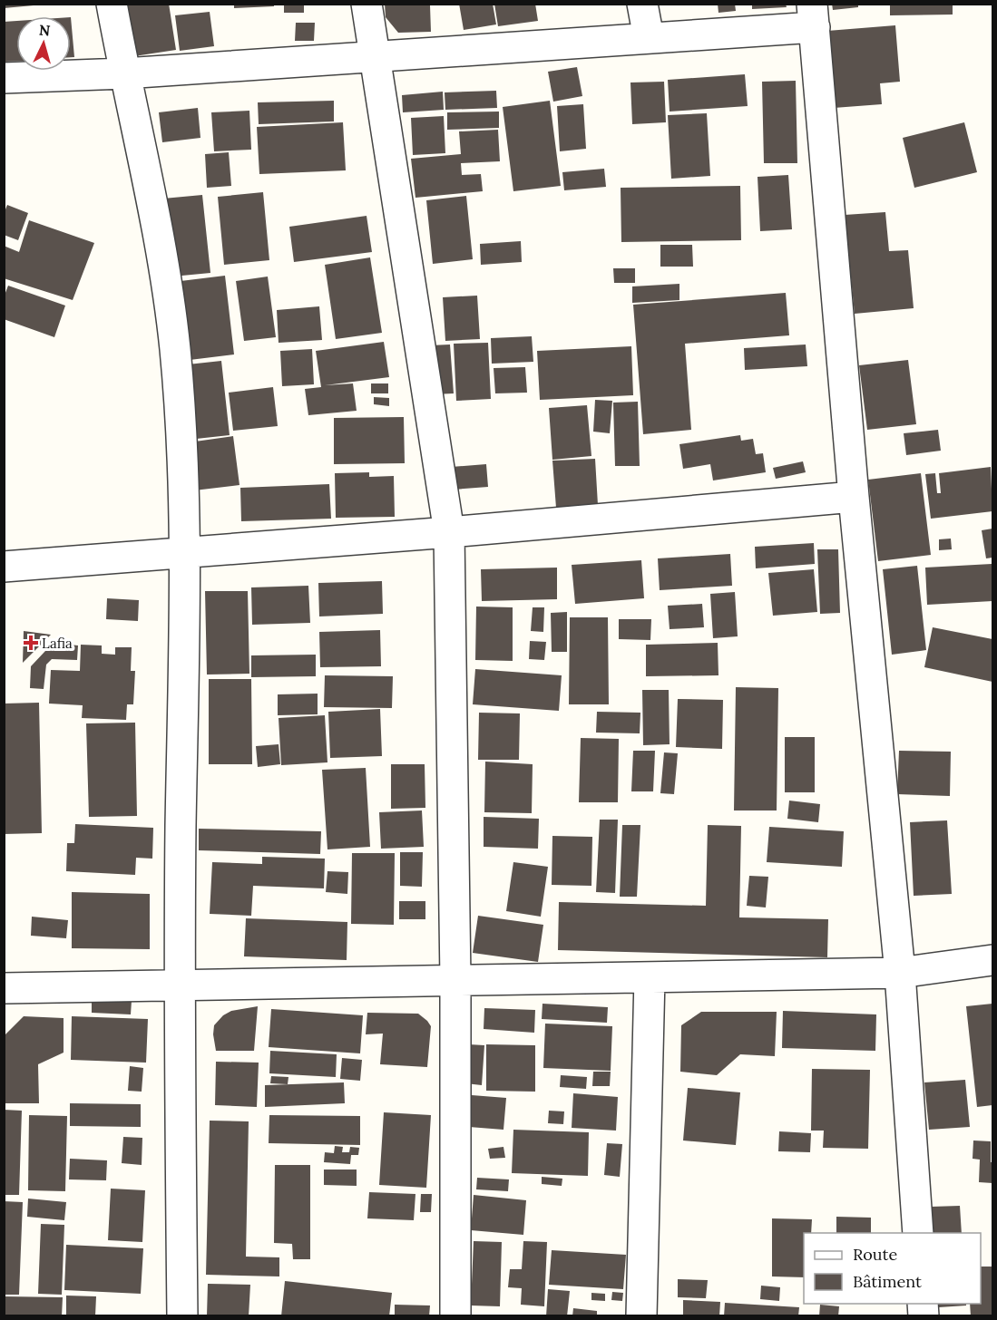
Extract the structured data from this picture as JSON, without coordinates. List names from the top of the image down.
{
  "places": {
    "health": ["Lafia"]
  },
  "legend": ["Route", "Bâtiment"],
  "north": "top"
}
